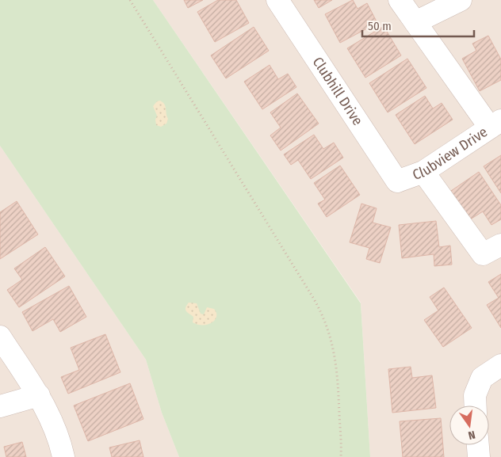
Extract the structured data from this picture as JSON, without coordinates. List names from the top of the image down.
{
  "streets": {
    "street": ["Clubhill Drive", "Clubview Drive"]
  },
  "crossings": [
    ["Clubhill Drive", "Clubview Drive"]
  ],
  "scale_bar": "50 m",
  "north": "bottom"
}
